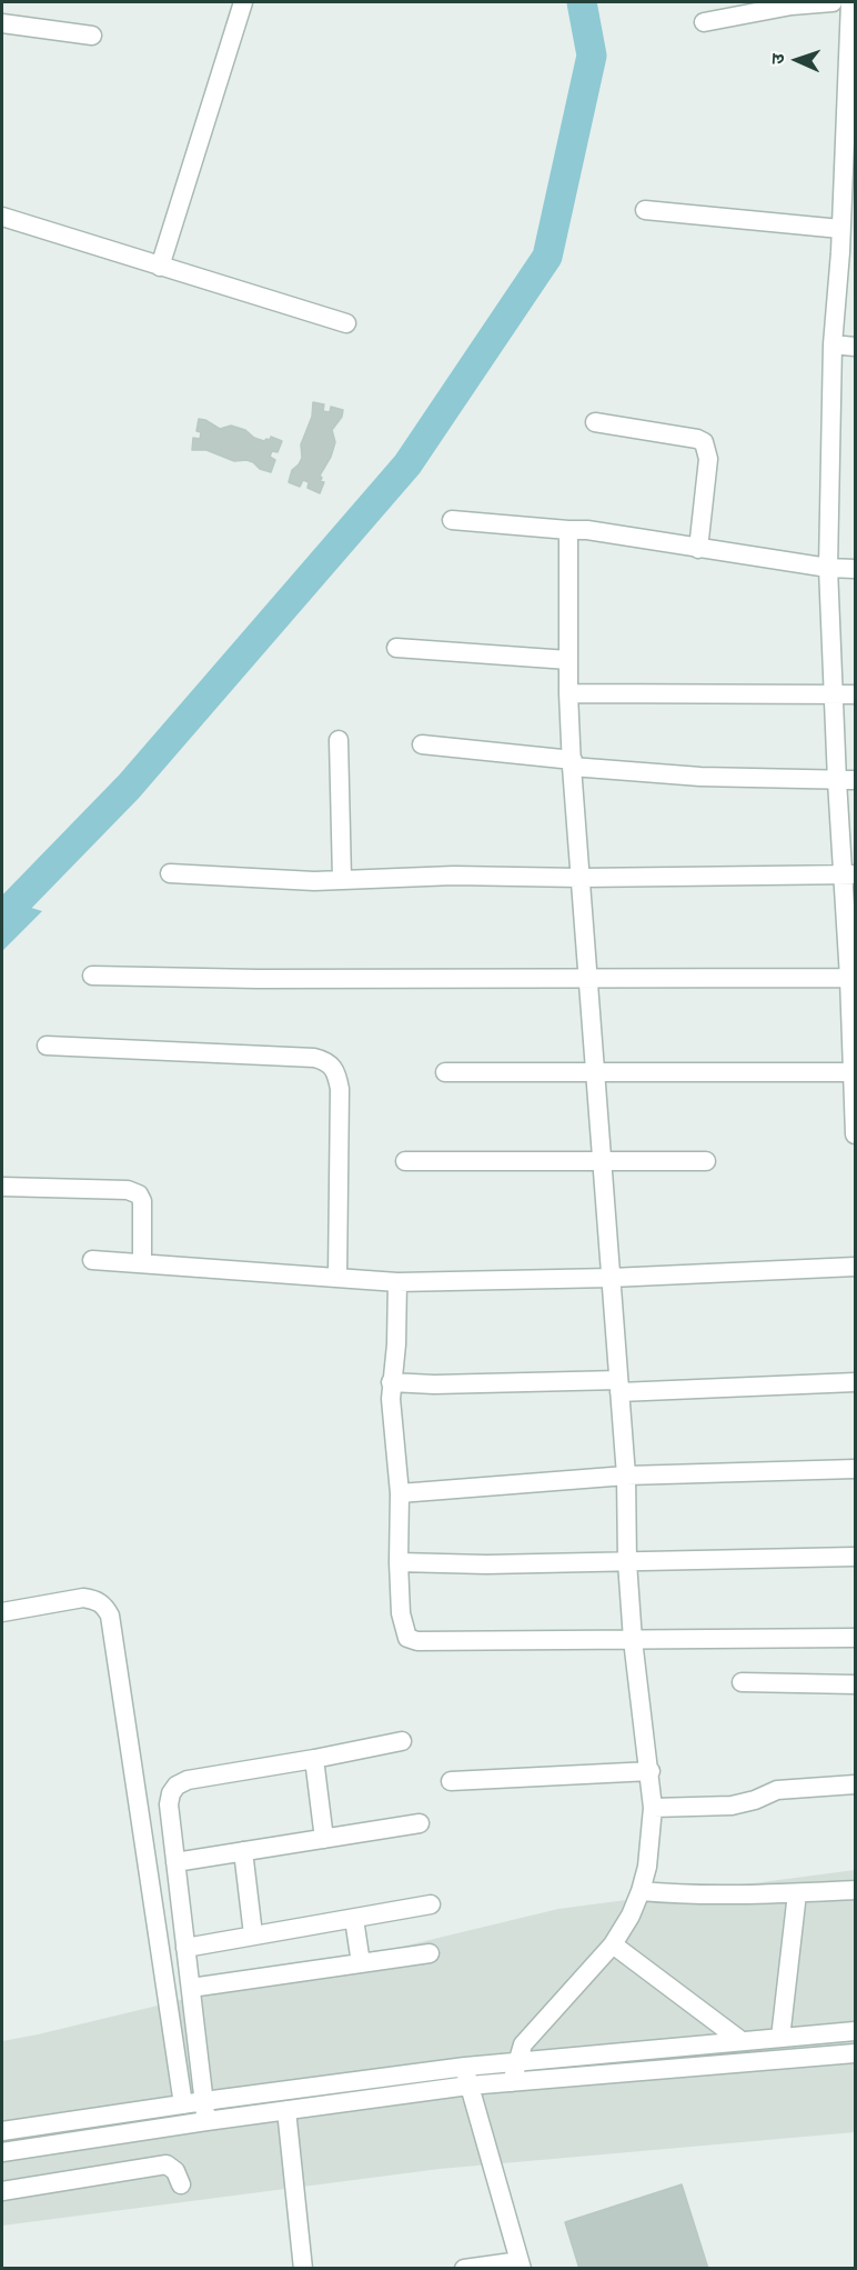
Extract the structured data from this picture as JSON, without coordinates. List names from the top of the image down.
{
  "north": "left"
}
